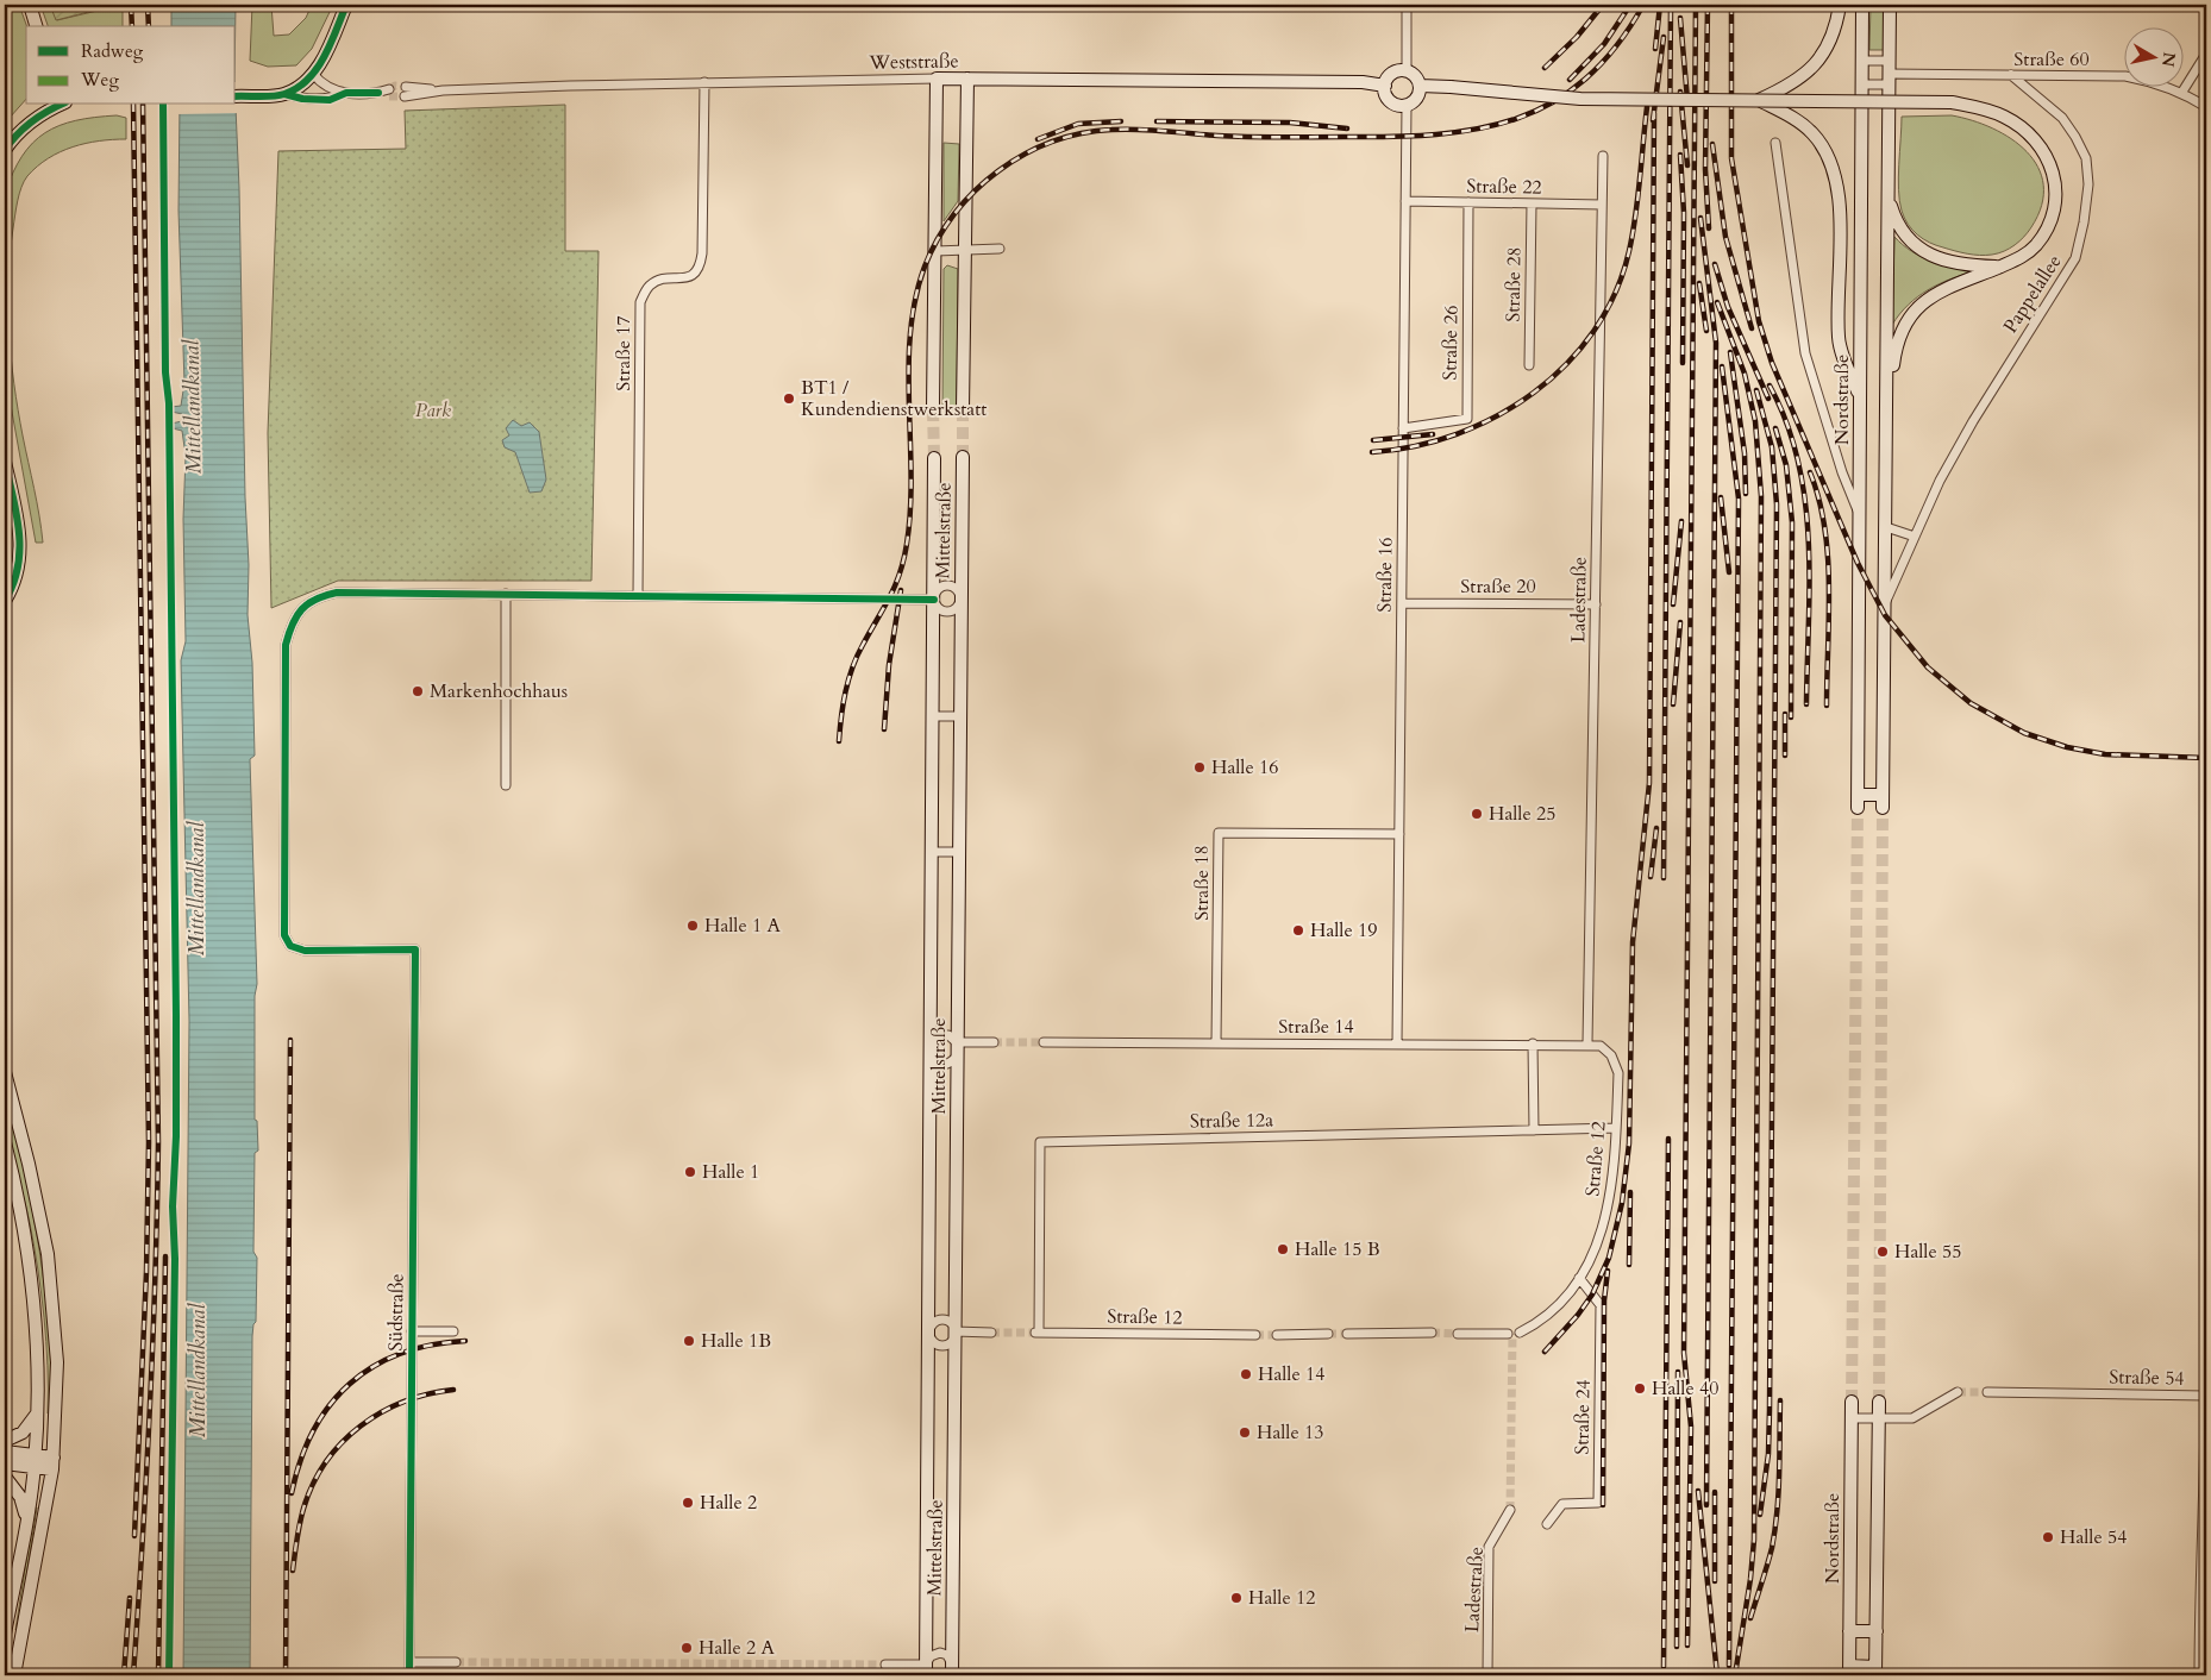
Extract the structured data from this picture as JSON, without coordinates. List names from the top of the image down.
{
  "streets": {
    "street": [
      "Straße 60",
      "Weststraße",
      "Straße 22",
      "Straße 28",
      "Pappelallee",
      "Straße 26",
      "Straße 17",
      "Nordstraße",
      "Mittelstraße",
      "Straße 16",
      "Straße 20",
      "Ladestraße",
      "Straße 18",
      "Straße 14",
      "Straße 12a",
      "Straße 12",
      "Südstraße",
      "Straße 54",
      "Straße 24"
    ]
  },
  "crossings": [
    ["Straße 60", "Pappelallee"],
    ["Weststraße", "Straße 17"],
    ["Weststraße", "Straße 16"],
    ["Straße 22", "Straße 28"],
    ["Straße 22", "Straße 26"],
    ["Straße 22", "Straße 16"],
    ["Straße 22", "Ladestraße"],
    ["Straße 26", "Straße 16"],
    ["Straße 16", "Straße 20"],
    ["Straße 16", "Straße 18"],
    ["Straße 16", "Straße 14"],
    ["Straße 20", "Ladestraße"],
    ["Ladestraße", "Straße 14"],
    ["Ladestraße", "Straße 12"],
    ["Straße 18", "Straße 14"],
    ["Straße 14", "Straße 12"],
    ["Straße 12a", "Straße 12"],
    ["Straße 12", "Straße 24"]
  ],
  "water": ["Mittellandkanal"],
  "parks": ["Park"],
  "places": [
    "BT1 / Kundendienstwerkstatt",
    "Markenhochhaus",
    "Halle 16",
    "Halle 25",
    "Halle 1 A",
    "Halle 19",
    "Halle 1",
    "Halle 15 B",
    "Halle 55",
    "Halle 1B",
    "Halle 14",
    "Halle 40",
    "Halle 13",
    "Halle 2",
    "Halle 54",
    "Halle 12",
    "Halle 2 A"
  ],
  "legend": ["Radweg", "Weg"],
  "north": "right"
}
